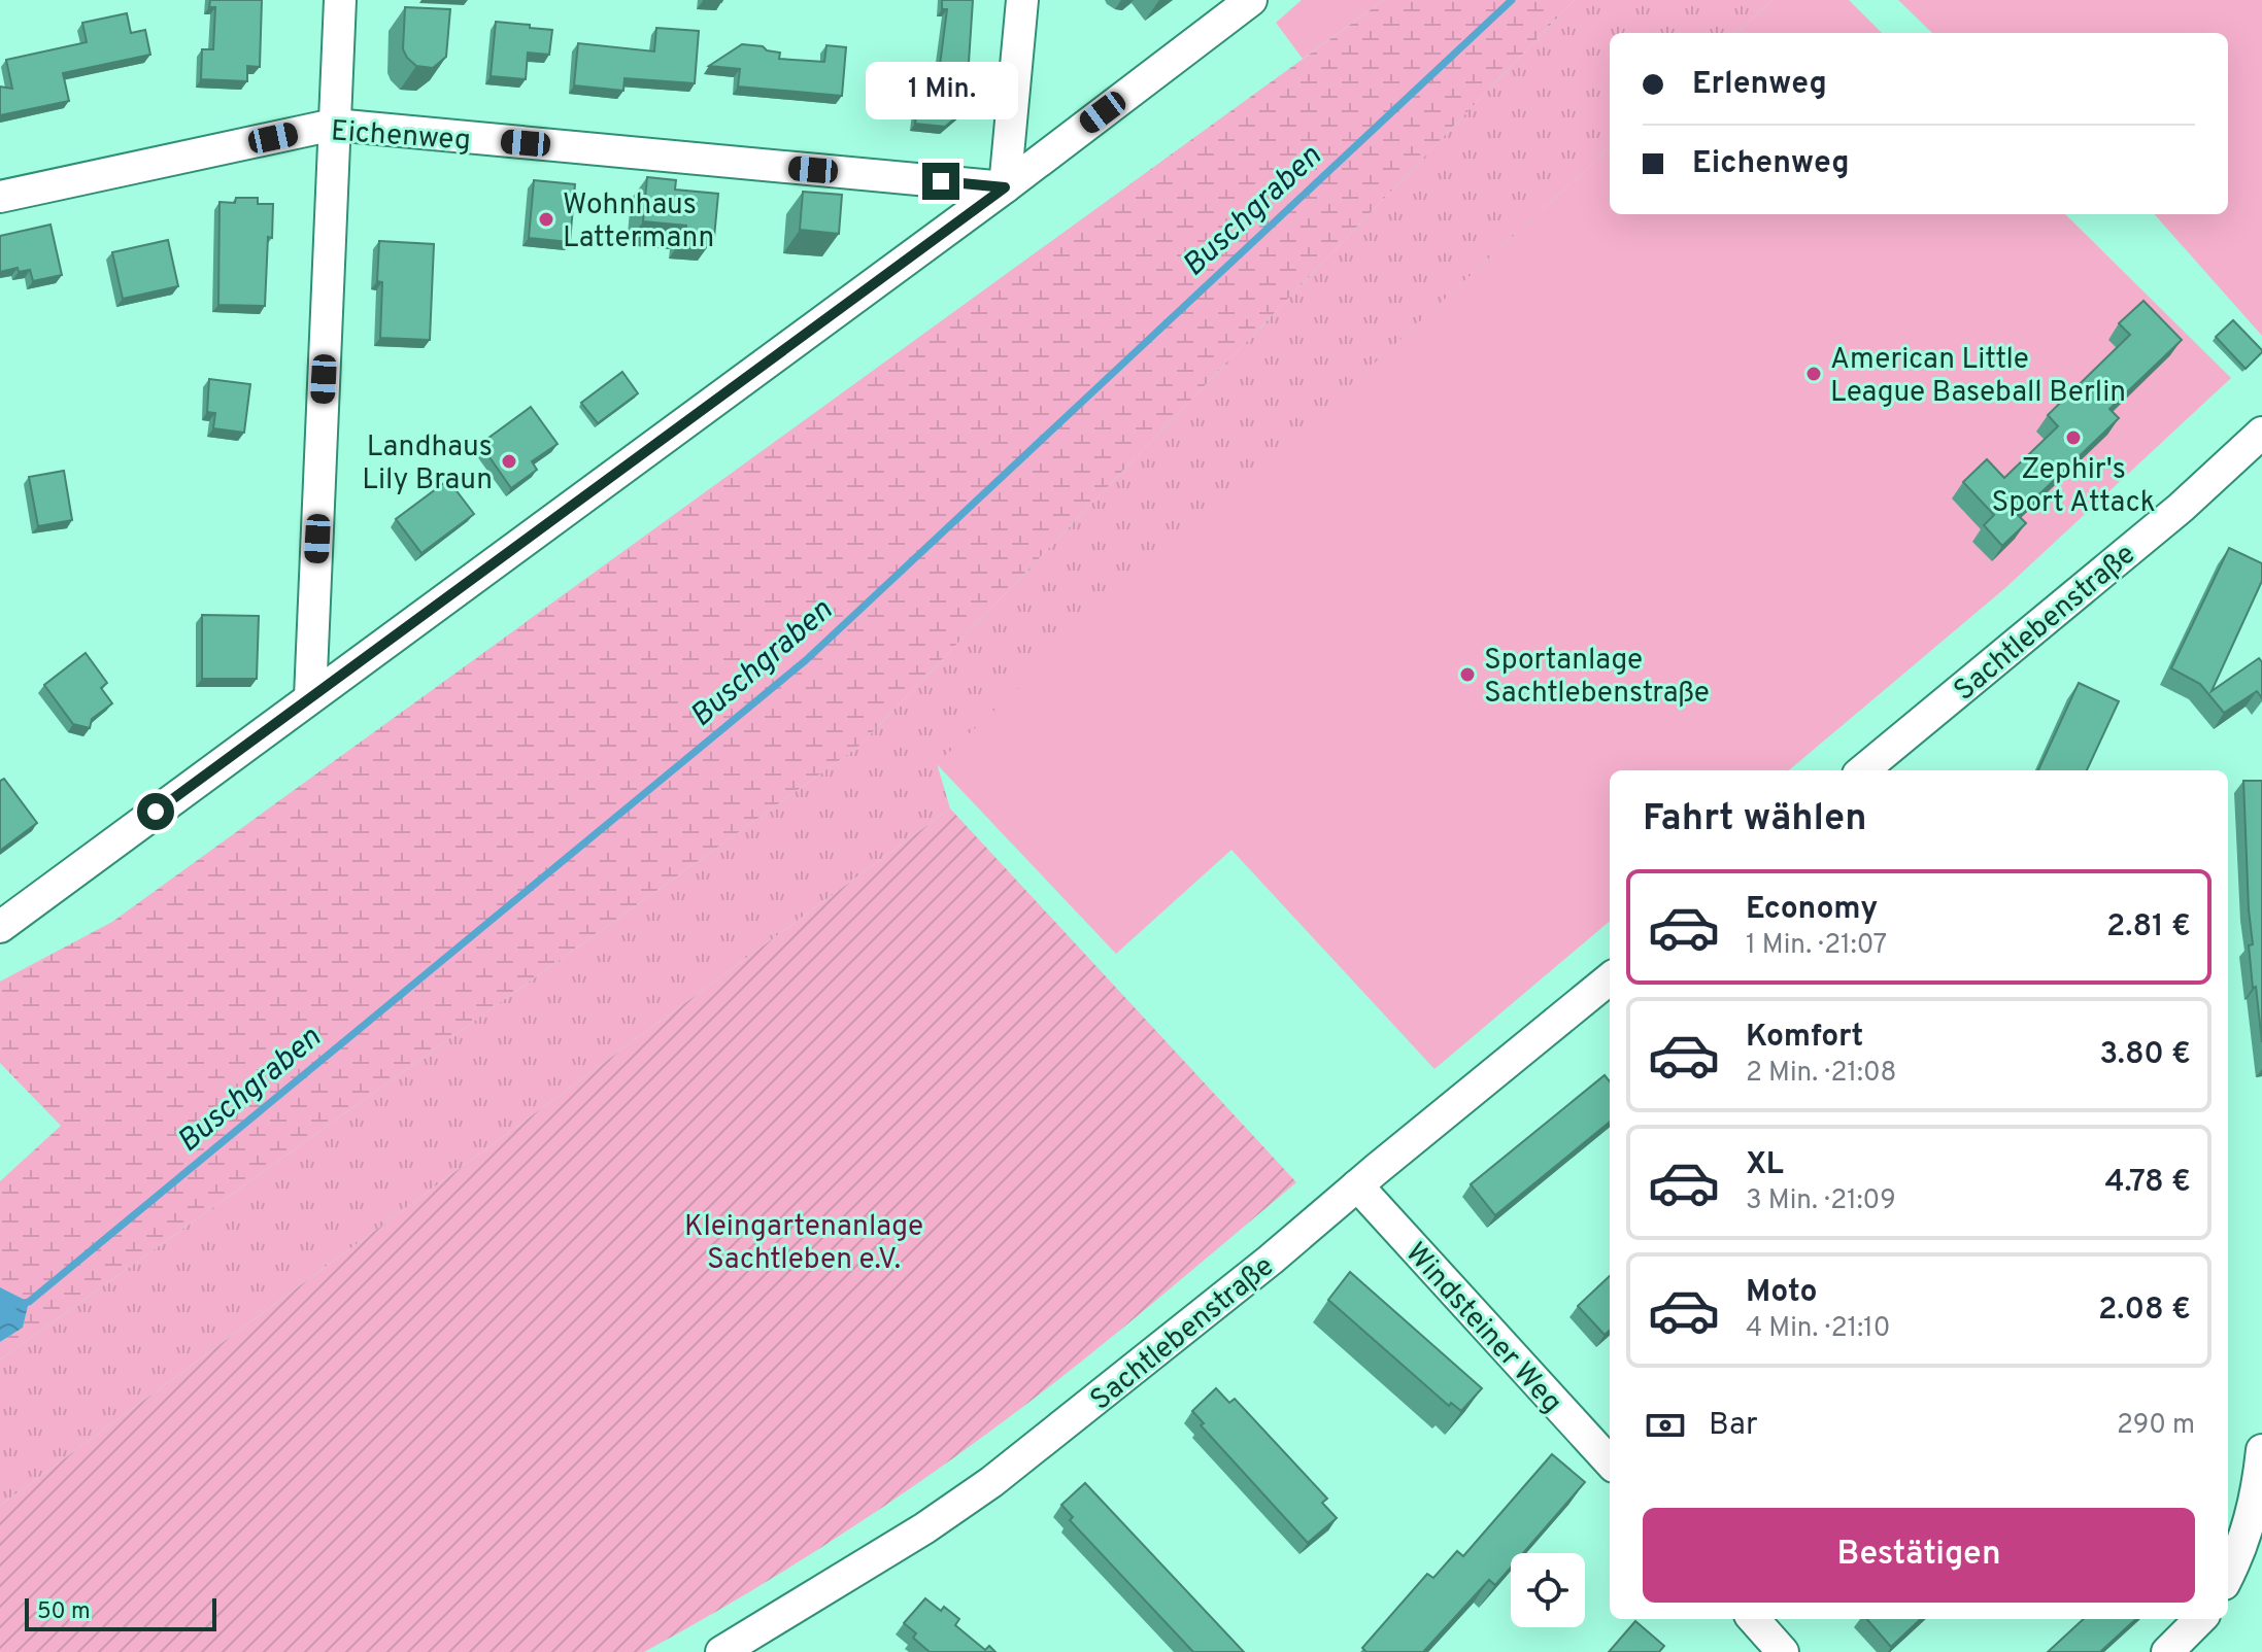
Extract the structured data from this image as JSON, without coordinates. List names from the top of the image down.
{
  "streets": {
    "street": ["Eichenweg", "Sachtlebenstraße", "Windsteiner Weg"]
  },
  "crossings": [
    ["Sachtlebenstraße", "Windsteiner Weg"]
  ],
  "water": ["Buschgraben"],
  "parks": ["Kleingartenanlage Sachtleben e.V."],
  "places": [
    "Wohnhaus Lattermann",
    "American Little League Baseball Berlin",
    "Zephir's Sport Attack",
    "Landhaus Lily Braun",
    "Sportanlage Sachtlebenstraße"
  ],
  "scale_bar": "50 m",
  "page": {
    "banner": ["Erlenweg", "Eichenweg"],
    "bubble": "1 Min.",
    "heading": "Fahrt wählen",
    "list": [
      {
        "name": "Economy",
        "note": "1 Min. · 21:07",
        "value": "2.81 €"
      },
      {
        "name": "Komfort",
        "note": "2 Min. · 21:08",
        "value": "3.80 €"
      },
      {
        "name": "XL",
        "note": "3 Min. · 21:09",
        "value": "4.78 €"
      },
      {
        "name": "Moto",
        "note": "4 Min. · 21:10",
        "value": "2.08 €"
      }
    ],
    "pay": ["Bar", "290 m"],
    "buttons": "Bestätigen",
    "scale": "50 m"
  }
}
